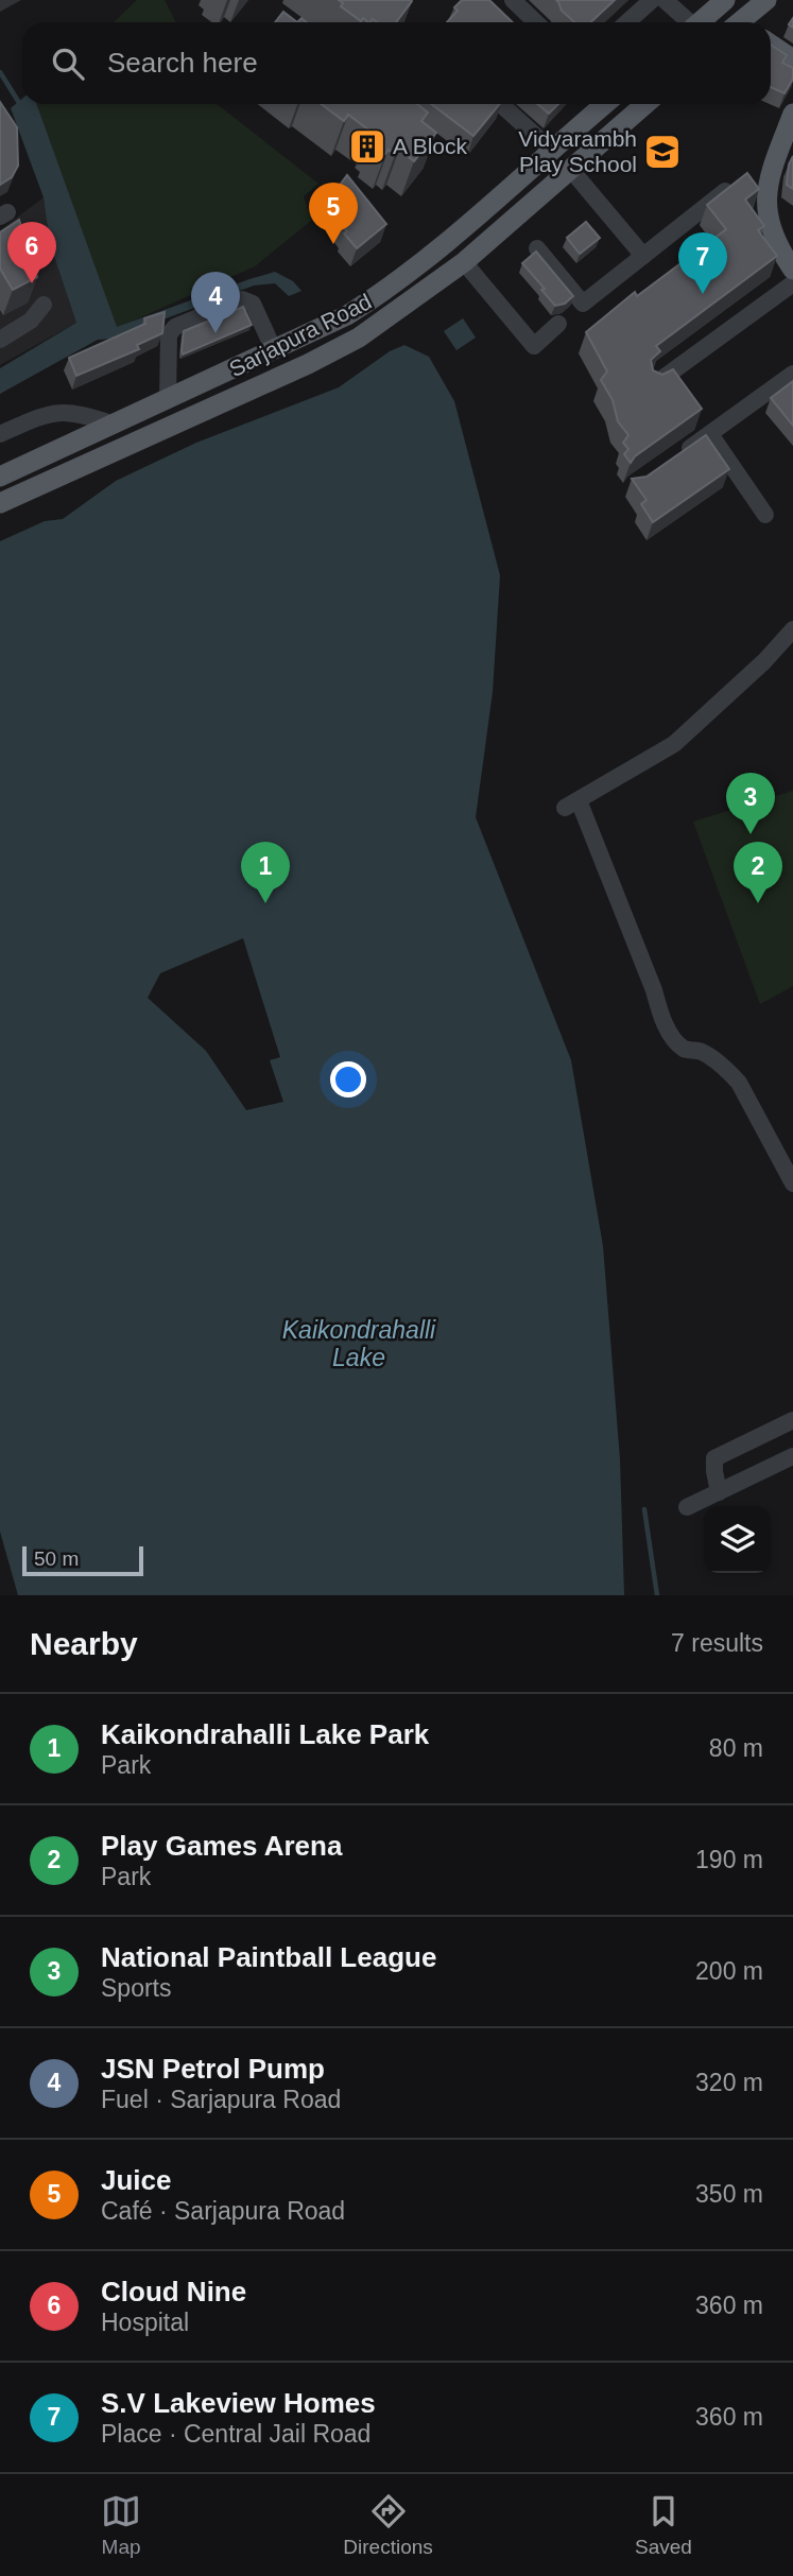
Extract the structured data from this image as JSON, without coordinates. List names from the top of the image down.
{
  "streets": {
    "main road": ["Sarjapura Road"]
  },
  "water": ["Kaikondrahalli Lake"],
  "places": {
    "building": ["A Block"],
    "school or university": ["Vidyarambh Play School"]
  },
  "scale_bar": "50 m",
  "page": {
    "search": "Search here",
    "pins": [
      "5",
      "6",
      "7",
      "4",
      "3",
      "1",
      "2"
    ],
    "scale": "50 m",
    "heading": ["Nearby", "7 results"],
    "list": [
      {
        "mark": "1",
        "name": "Kaikondrahalli Lake Park",
        "note": "Park",
        "value": "80 m"
      },
      {
        "mark": "2",
        "name": "Play Games Arena",
        "note": "Park",
        "value": "190 m"
      },
      {
        "mark": "3",
        "name": "National Paintball League",
        "note": "Sports",
        "value": "200 m"
      },
      {
        "mark": "4",
        "name": "JSN Petrol Pump",
        "note": "Fuel · Sarjapura Road",
        "value": "320 m"
      },
      {
        "mark": "5",
        "name": "Juice",
        "note": "Café · Sarjapura Road",
        "value": "350 m"
      },
      {
        "mark": "6",
        "name": "Cloud Nine",
        "note": "Hospital",
        "value": "360 m"
      },
      {
        "mark": "7",
        "name": "S.V Lakeview Homes",
        "note": "Place · Central Jail Road",
        "value": "360 m"
      }
    ],
    "nav": ["Map", "Directions", "Saved"]
  }
}
